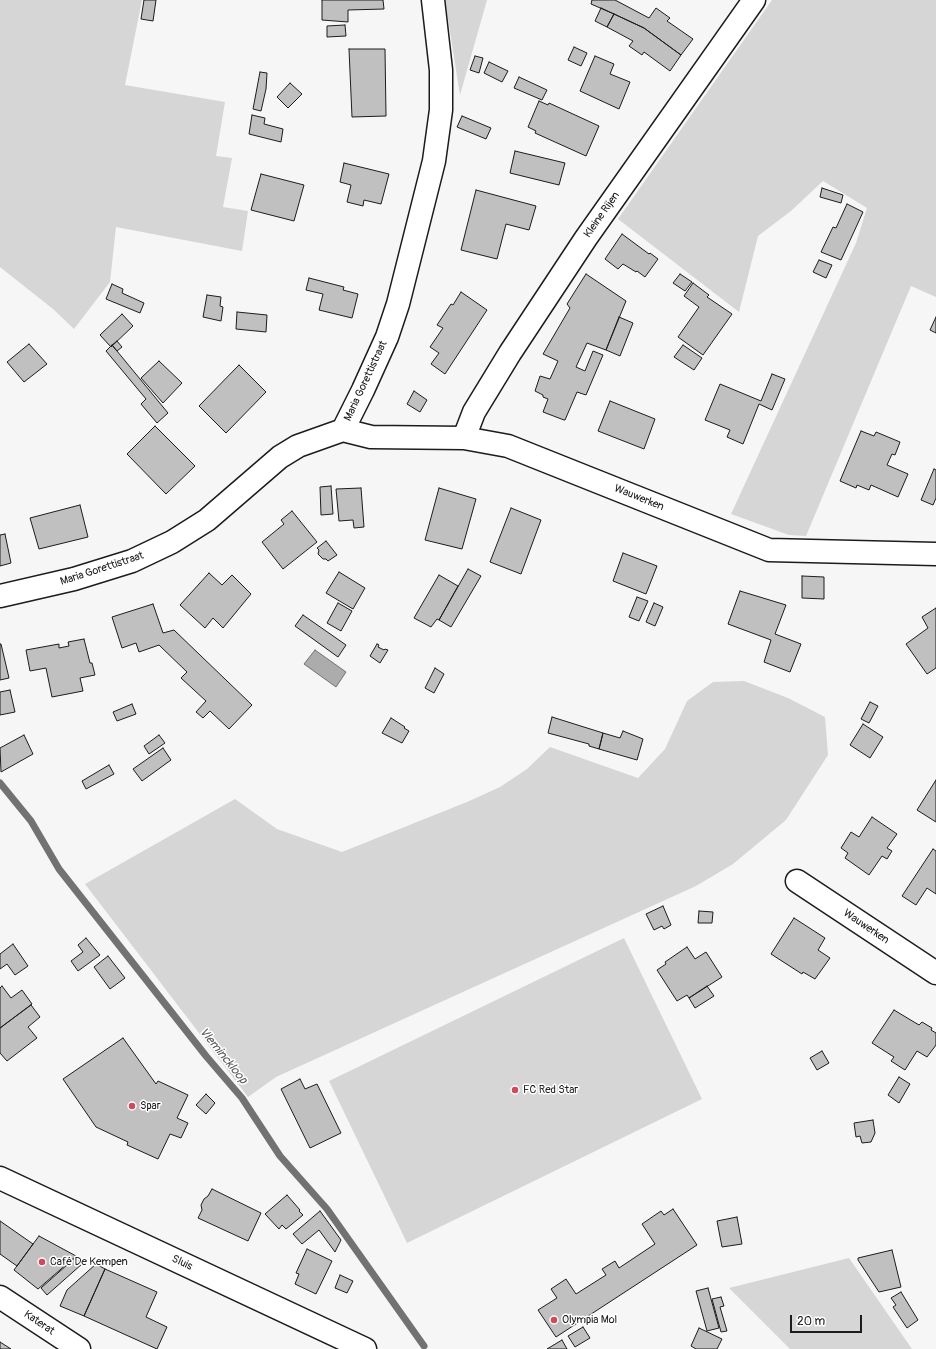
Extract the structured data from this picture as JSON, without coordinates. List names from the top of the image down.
{
  "streets": {
    "street": [
      "Kleine Rijen",
      "Maria Gorettistraat",
      "Wauwerken",
      "Sluis",
      "Katerat"
    ]
  },
  "crossings": [
    ["Kleine Rijen", "Wauwerken"],
    ["Maria Gorettistraat", "Wauwerken"]
  ],
  "water": ["Vleminckloop"],
  "places": [
    "FC Red Star",
    "Spar",
    "Café De Kempen",
    "Olympia Mol"
  ],
  "scale_bar": "20 m"
}
